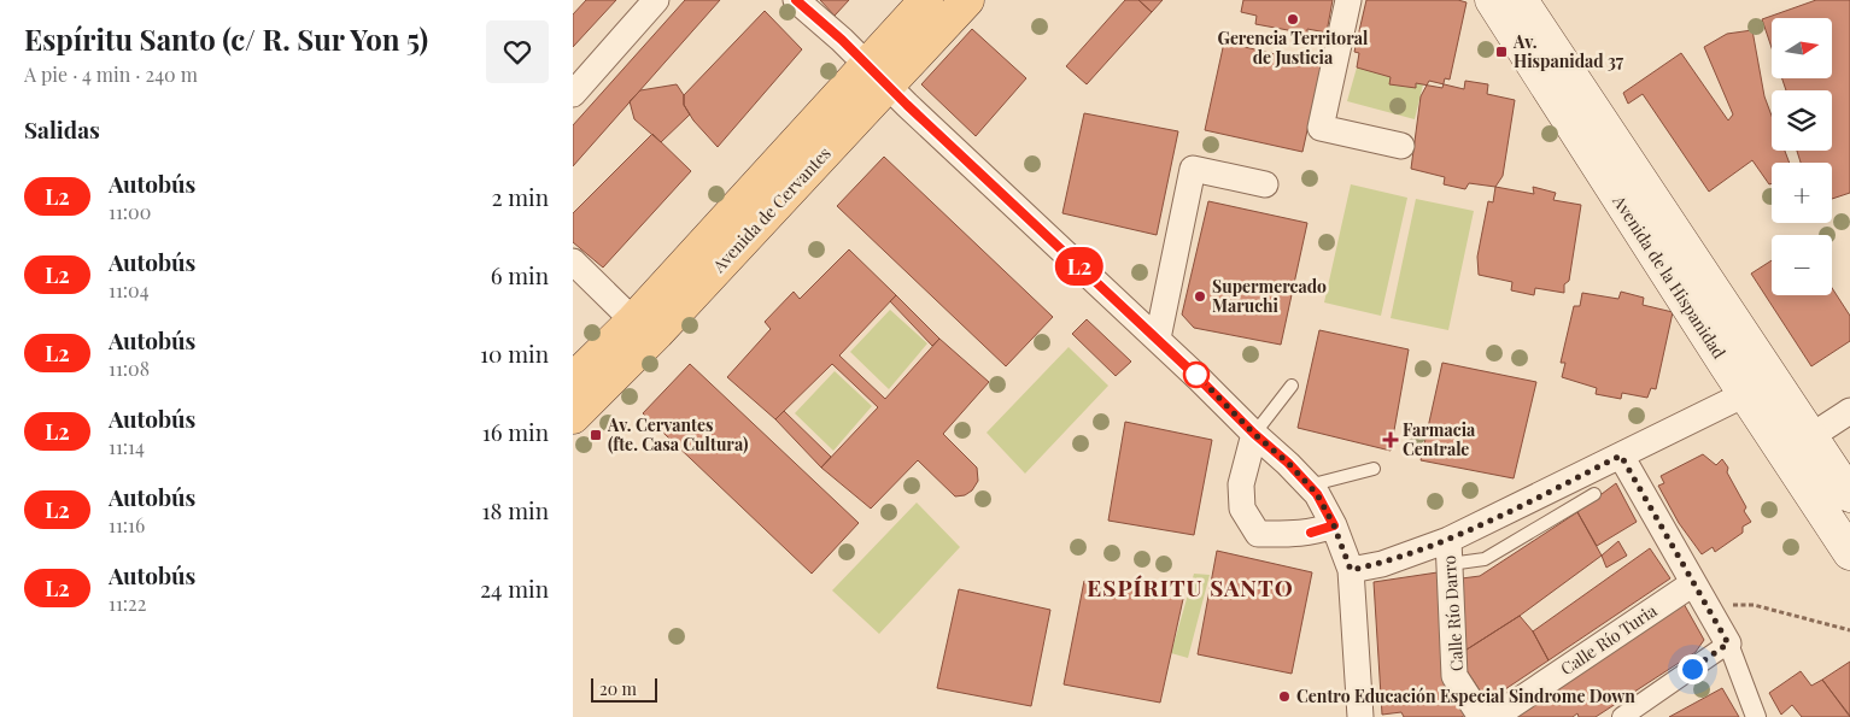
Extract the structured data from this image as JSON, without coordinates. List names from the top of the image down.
{
  "streets": {
    "main road": ["Avenida de Cervantes", "Avenida de la Hispanidad"],
    "street": ["Calle Río Darro", "Calle Río Turia"]
  },
  "districts": ["ESPÍRITU SANTO"],
  "places": {
    "other": ["Gerencia Territoral de Justicia", "Supermercado Maruchi", "Centro Educación Especial Sindrome Down"],
    "transit": ["Av. Hispanidad 37", "Av. Cervantes (fte. Casa Cultura)"],
    "health": ["Farmacia Centrale"]
  },
  "lines": ["bus line L2"],
  "scale_bar": "20 m",
  "north": "right",
  "page": {
    "heading": [
      ["Espíritu Santo (c/ R. Sur Yon 5)", "A pie · 4 min · 240 m"],
      "Salidas"
    ],
    "on_map": "L2",
    "map_buttons": ["+", "−"],
    "list": [
      {
        "mark": "L2",
        "name": "Autobús",
        "note": "11:00",
        "value": "2 min"
      },
      {
        "mark": "L2",
        "name": "Autobús",
        "note": "11:04",
        "value": "6 min"
      },
      {
        "mark": "L2",
        "name": "Autobús",
        "note": "11:08",
        "value": "10 min"
      },
      {
        "mark": "L2",
        "name": "Autobús",
        "note": "11:14",
        "value": "16 min"
      },
      {
        "mark": "L2",
        "name": "Autobús",
        "note": "11:16",
        "value": "18 min"
      },
      {
        "mark": "L2",
        "name": "Autobús",
        "note": "11:22",
        "value": "24 min"
      }
    ],
    "scale": "20 m"
  }
}
